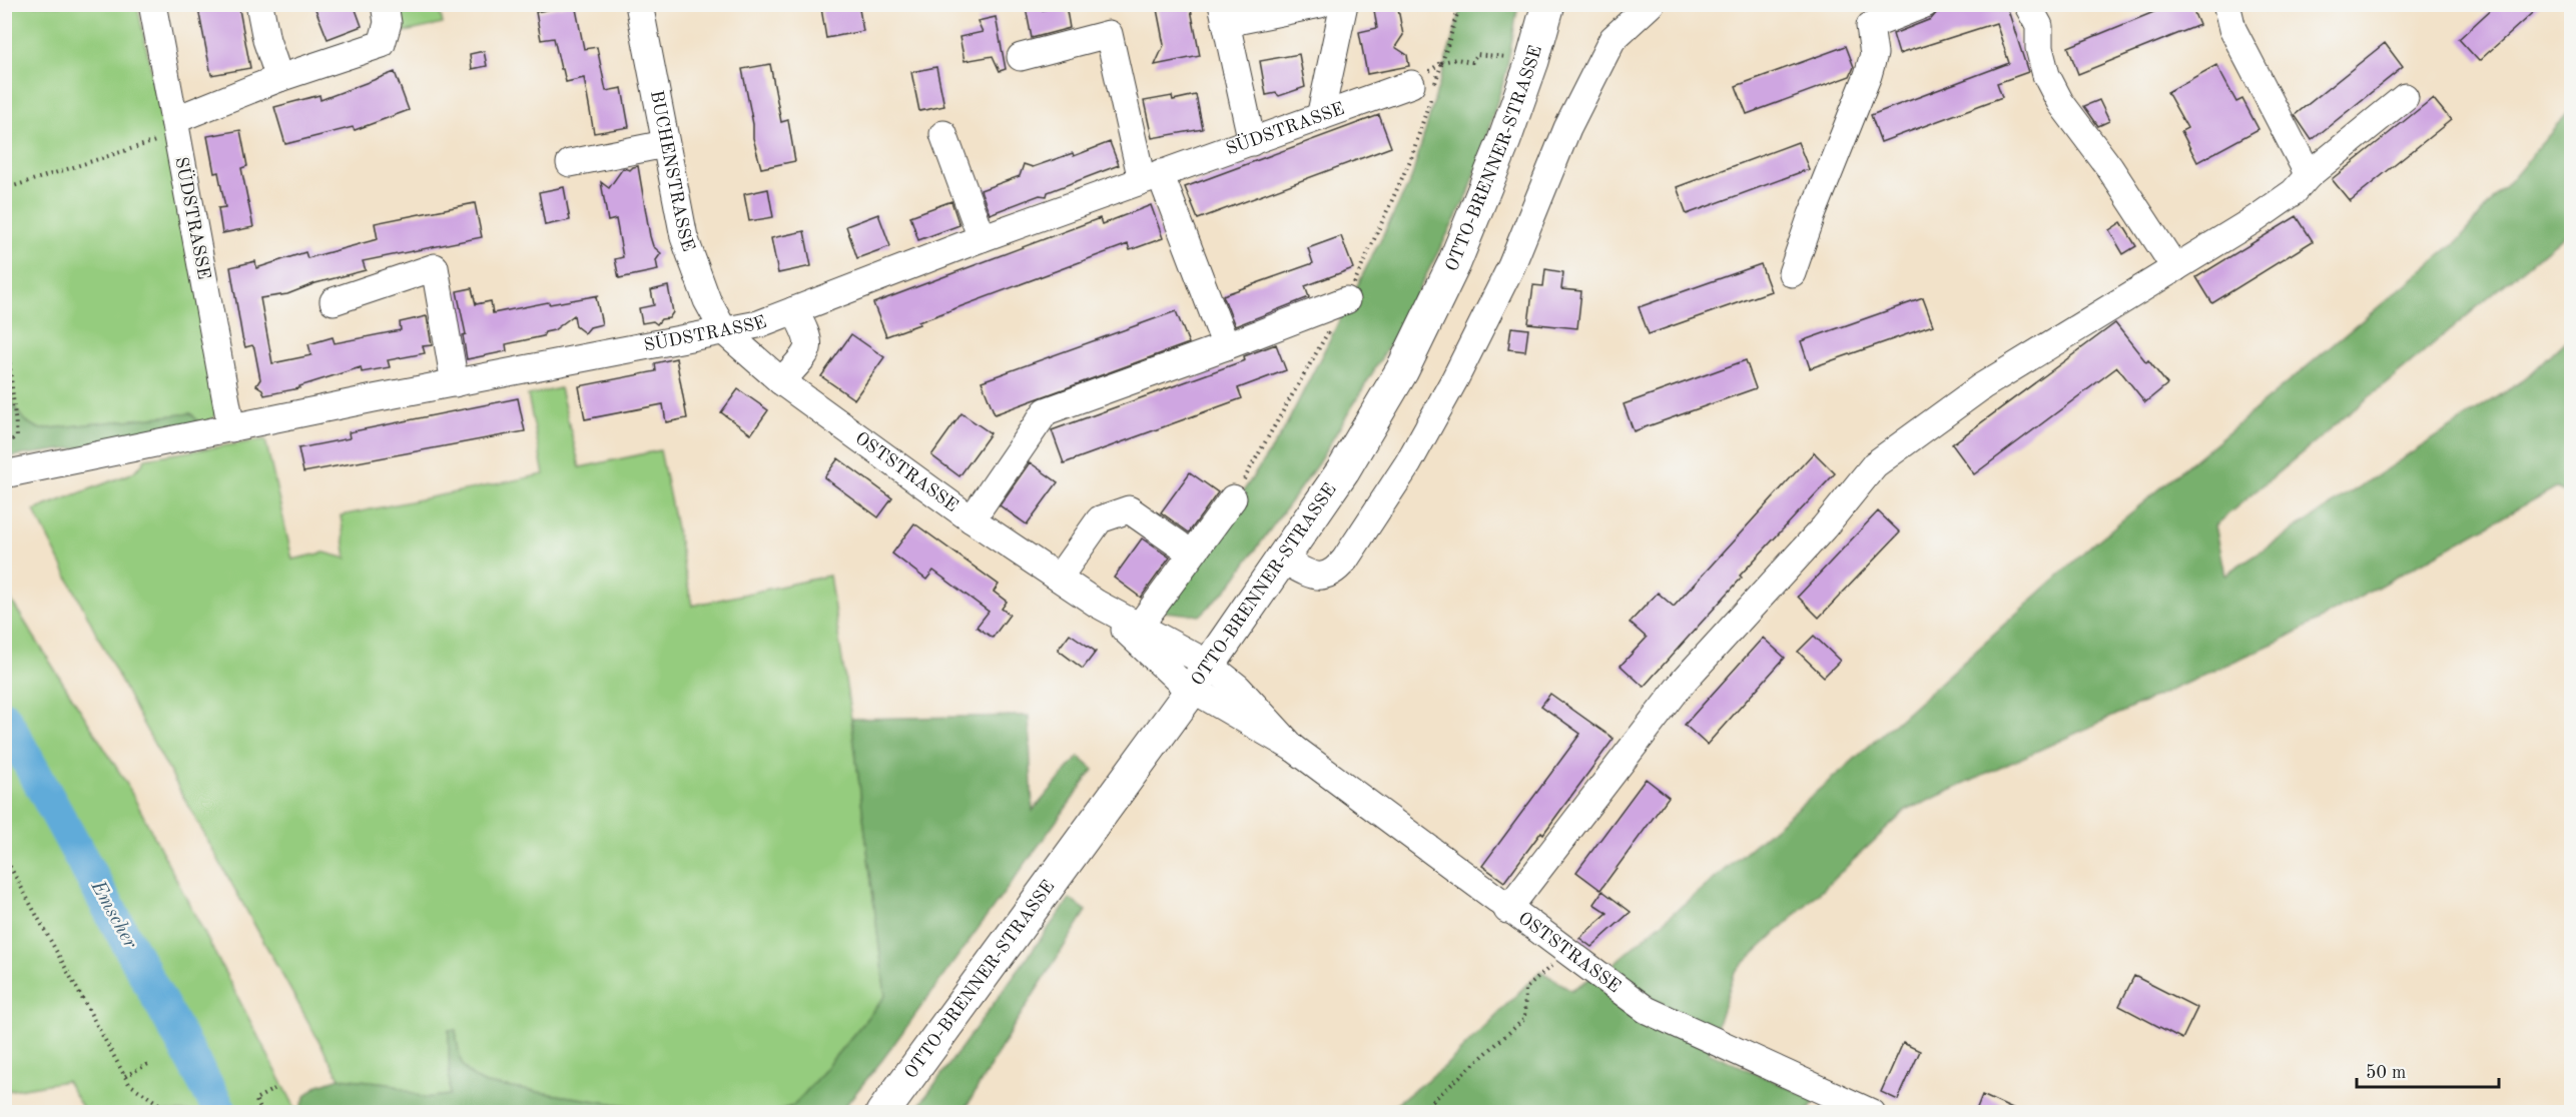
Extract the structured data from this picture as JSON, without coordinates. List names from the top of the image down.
{
  "streets": {
    "main road": ["OTTO-BRENNER-STRASSE"],
    "street": ["SÜDSTRASSE", "BUCHENSTRASSE", "OSTSTRASSE"]
  },
  "crossings": [
    ["SÜDSTRASSE", "BUCHENSTRASSE"],
    ["SÜDSTRASSE", "OSTSTRASSE"],
    ["OTTO-BRENNER-STRASSE", "OSTSTRASSE"],
    ["BUCHENSTRASSE", "OSTSTRASSE"]
  ],
  "water": ["Emscher"],
  "scale_bar": "50 m"
}
